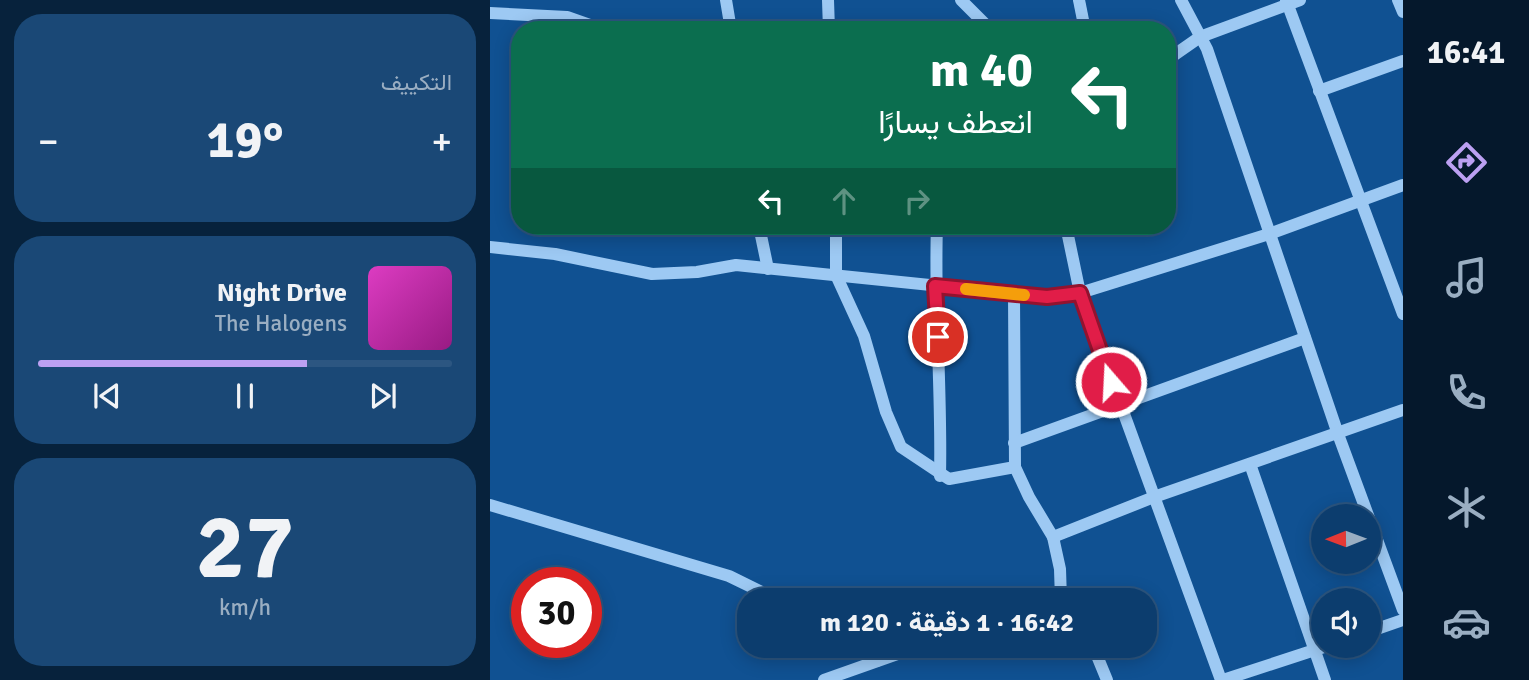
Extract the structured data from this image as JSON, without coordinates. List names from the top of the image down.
{
  "north": "left",
  "page": {
    "tabs": "16:41",
    "tile": [
      "التكييف",
      ["27", "km/h"]
    ],
    "turn": ["40 m", "انعطف يسارًا"],
    "heat": ["−", "19°", "+"],
    "song": ["Night Drive", "The Halogens"],
    "limit": "30",
    "trip": "16:42 · 1 دقيقة · 120 m"
  }
}
